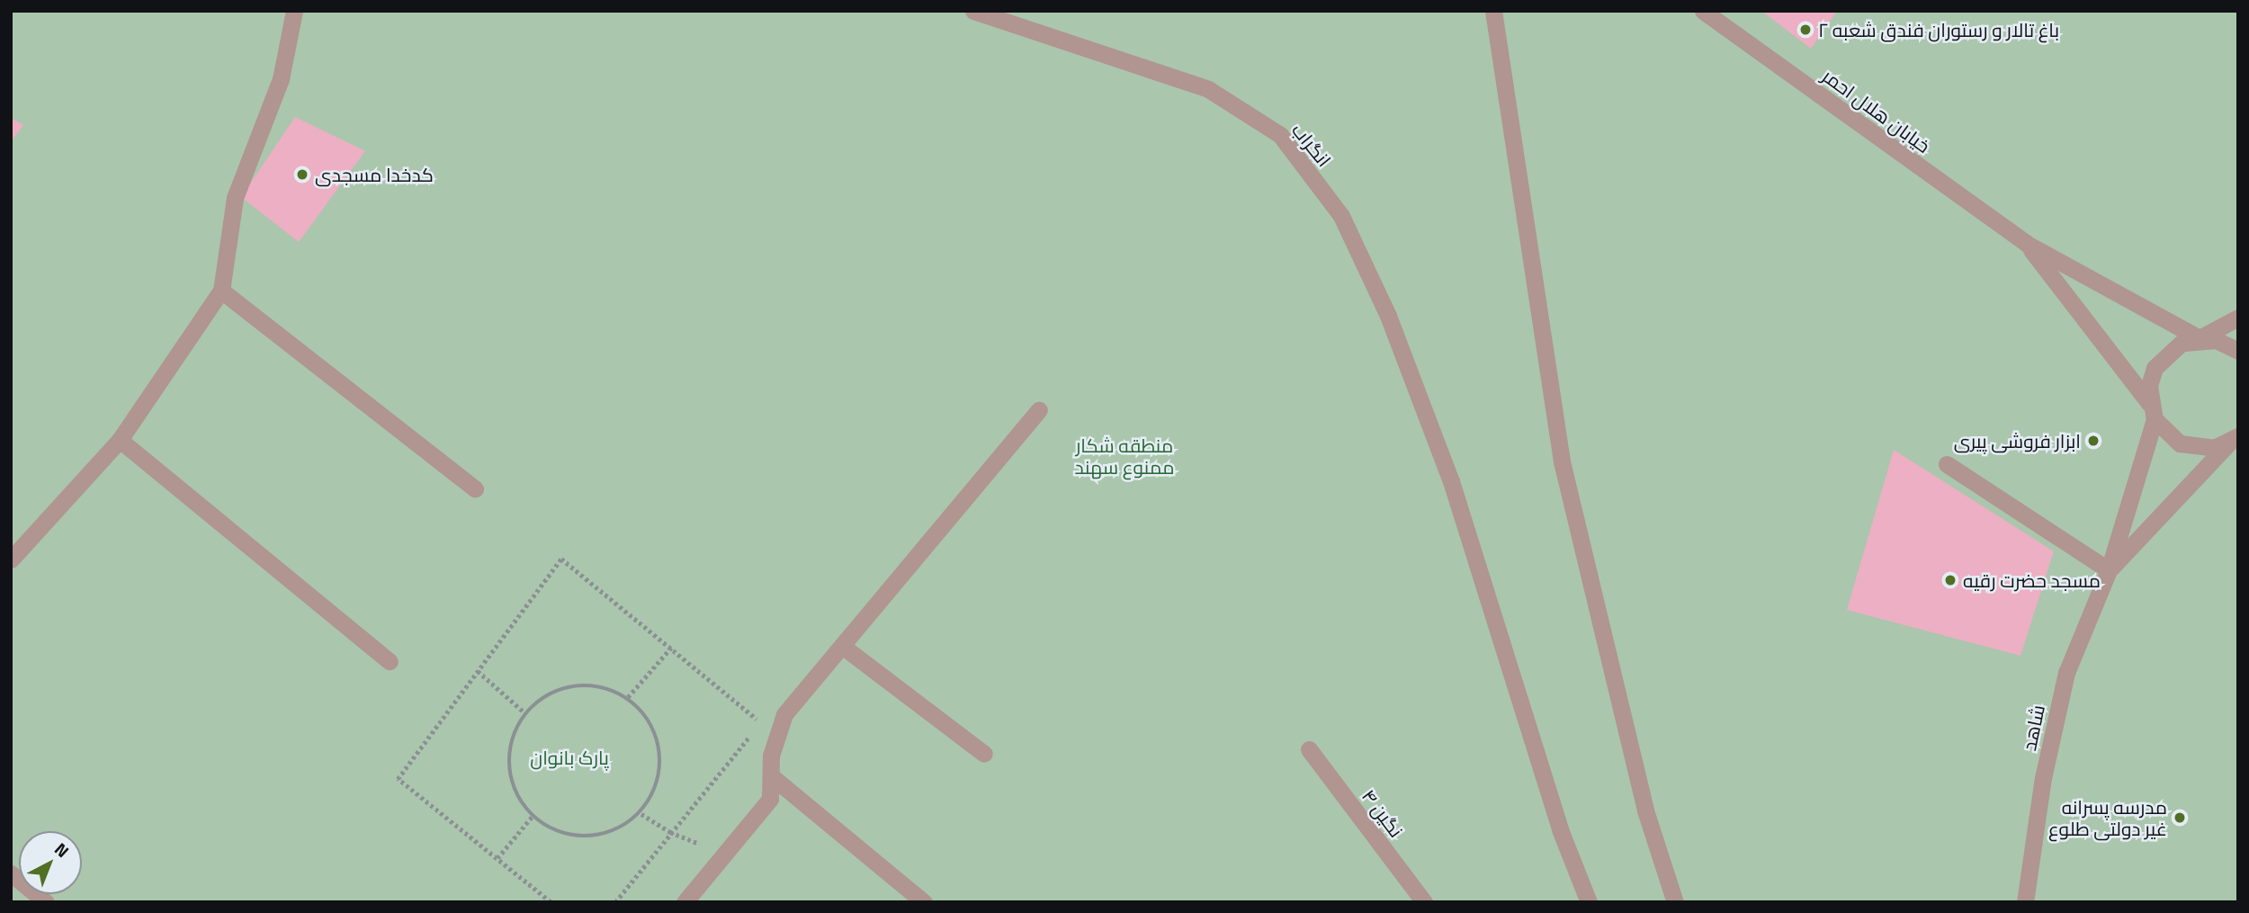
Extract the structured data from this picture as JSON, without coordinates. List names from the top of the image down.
{
  "streets": {
    "street": [
      "خیابان هلال احمر",
      "انگراب",
      "شاهد",
      "نگین ۴"
    ]
  },
  "parks": ["منطقه شکار ممنوع سهند", "پارک بانوان"],
  "places": [
    "باغ تالار و رستوران فندق شعبه ۲",
    "کدخدا مسجدی",
    "ابزار فروشی پیری",
    "مسجد حضرت رقیه",
    "مدرسه پسرانه غیر دولتی طلوع"
  ],
  "north": "top right"
}
